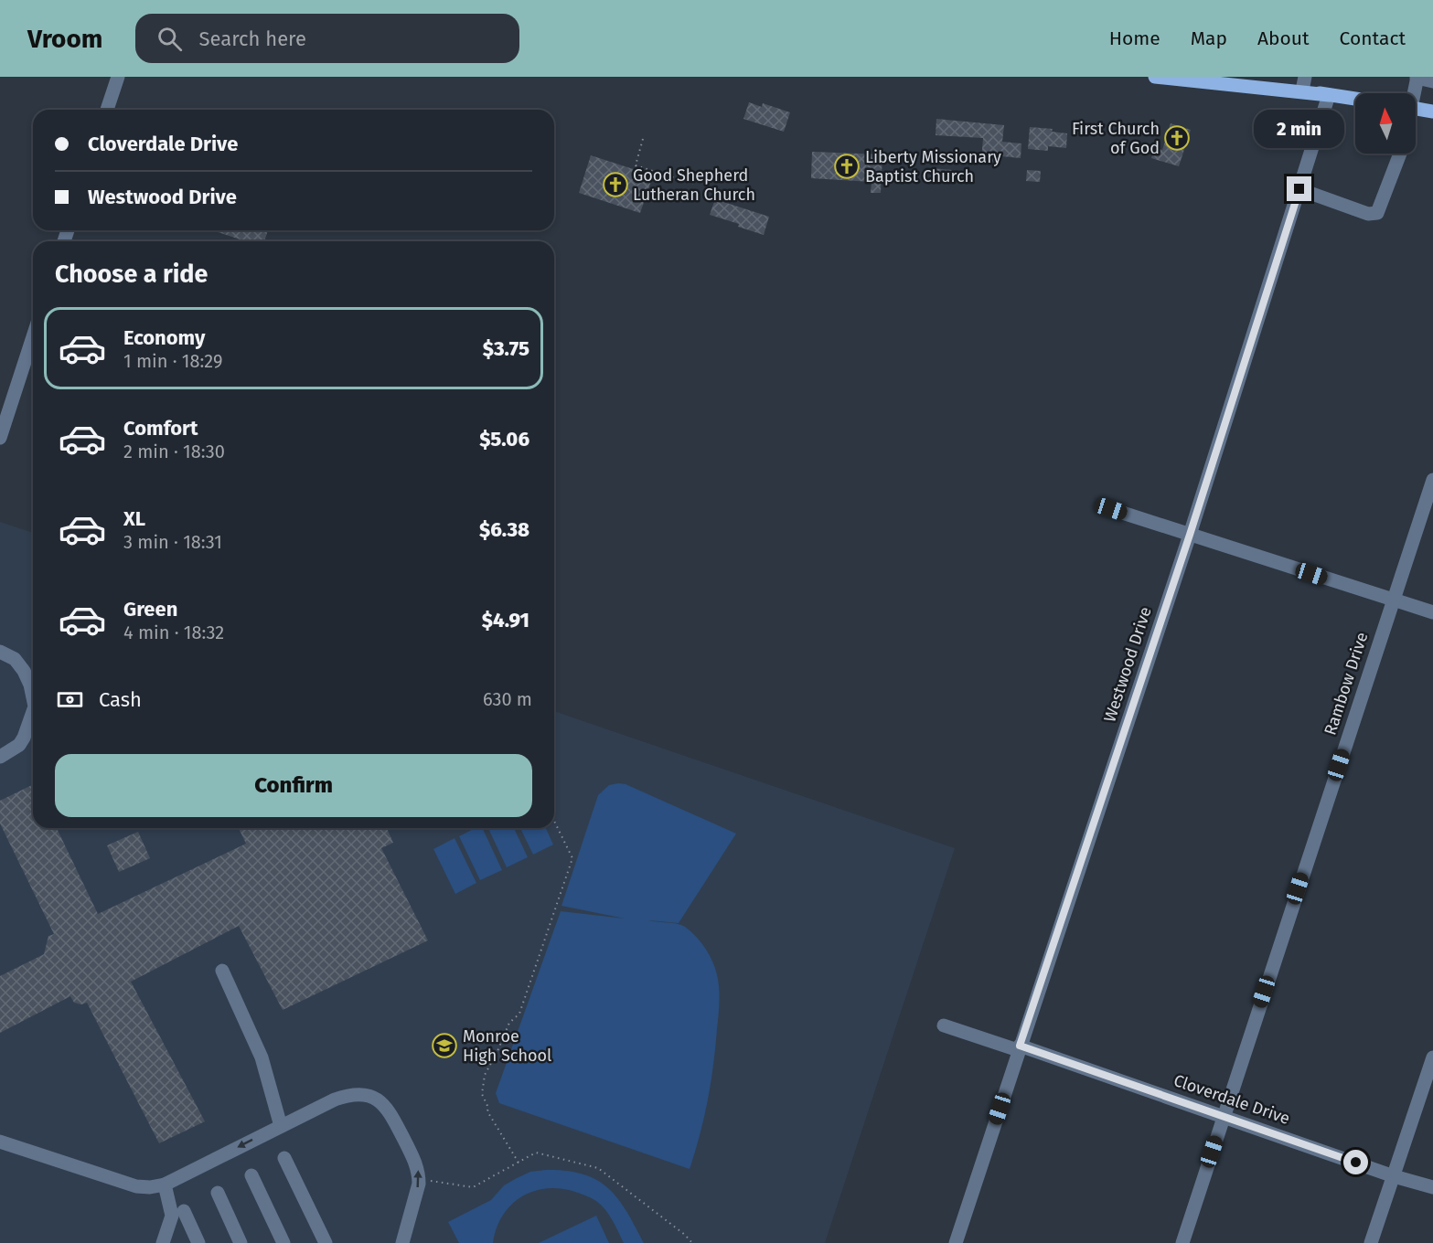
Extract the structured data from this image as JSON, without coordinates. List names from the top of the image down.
{
  "streets": {
    "street": ["Westwood Drive", "Rambow Drive", "Cloverdale Drive"]
  },
  "crossings": [
    ["Westwood Drive", "Cloverdale Drive"],
    ["Rambow Drive", "Cloverdale Drive"]
  ],
  "places": {
    "church": ["First Church of God", "Liberty Missionary Baptist Church", "Good Shepherd Lutheran Church"],
    "school or university": ["Monroe High School"]
  },
  "north": "top",
  "page": {
    "header": "Vroom",
    "search": "Search here",
    "nav": [
      "Home",
      "Map",
      "About",
      "Contact"
    ],
    "bubble": "2 min",
    "banner": ["Cloverdale Drive", "Westwood Drive"],
    "heading": "Choose a ride",
    "list": [
      {
        "name": "Economy",
        "note": "1 min · 18:29",
        "value": "$3.75"
      },
      {
        "name": "Comfort",
        "note": "2 min · 18:30",
        "value": "$5.06"
      },
      {
        "name": "XL",
        "note": "3 min · 18:31",
        "value": "$6.38"
      },
      {
        "name": "Green",
        "note": "4 min · 18:32",
        "value": "$4.91"
      }
    ],
    "pay": ["Cash", "630 m"],
    "buttons": "Confirm"
  }
}
